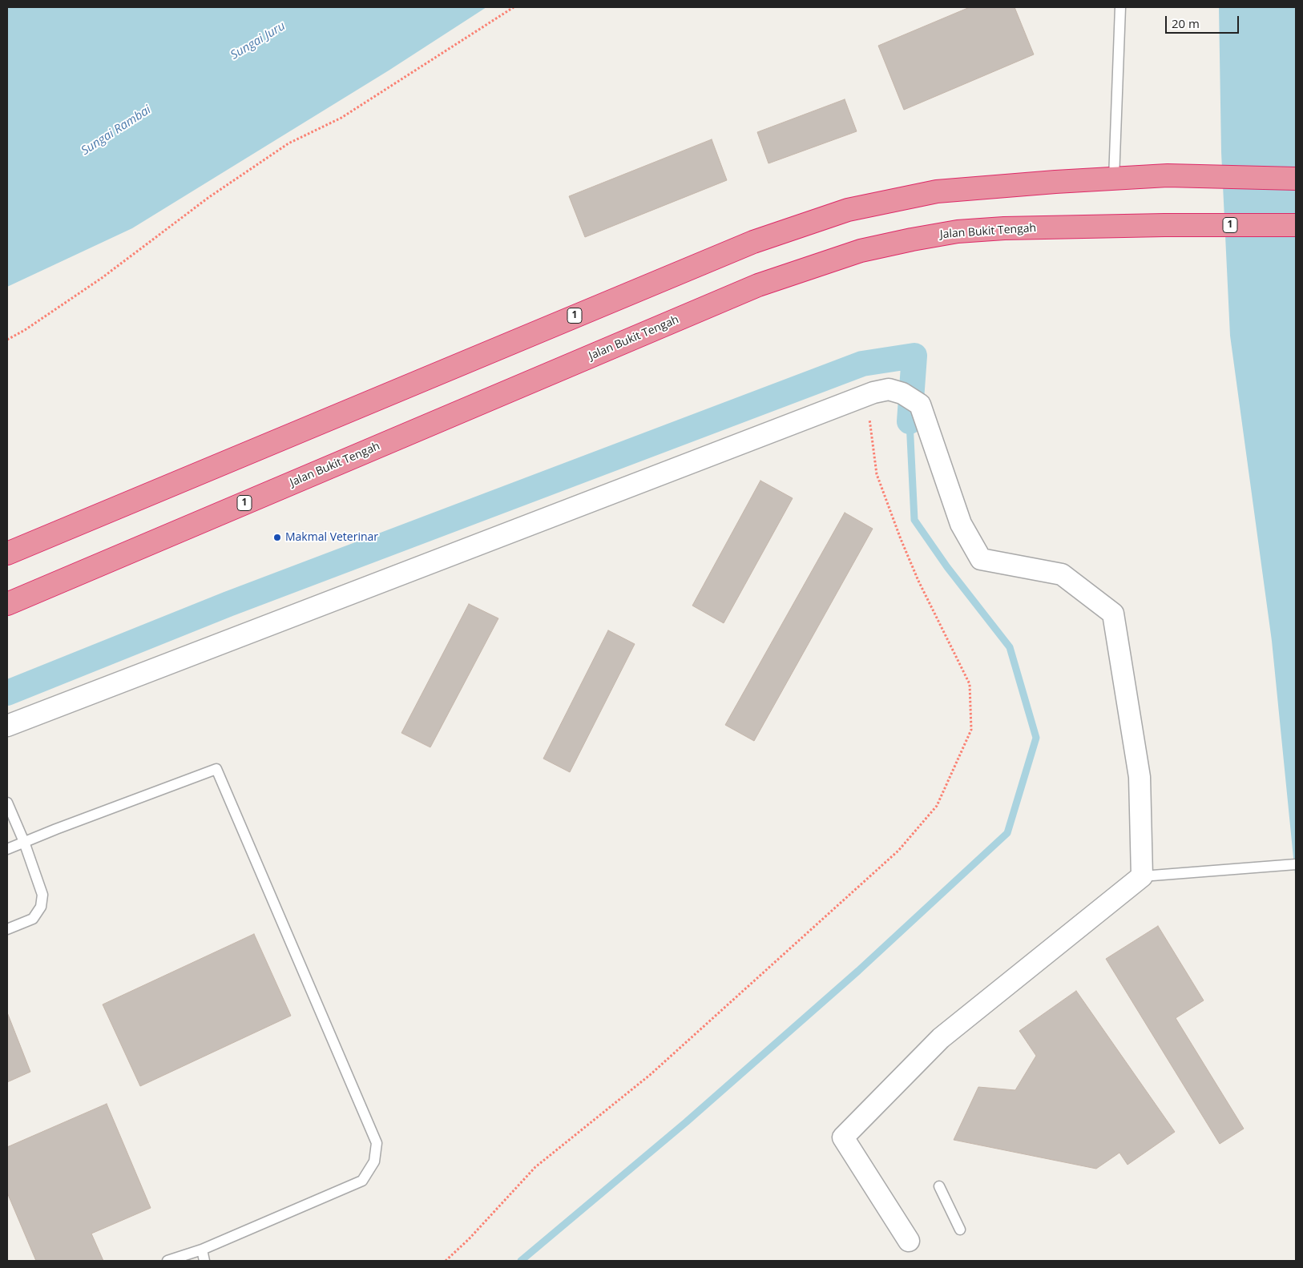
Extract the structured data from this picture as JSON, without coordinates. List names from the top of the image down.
{
  "streets": {
    "highway": ["1", "Jalan Bukit Tengah"]
  },
  "water": ["Sungai Juru", "Sungai Rambai"],
  "places": ["Makmal Veterinar"],
  "scale_bar": "20 m"
}
